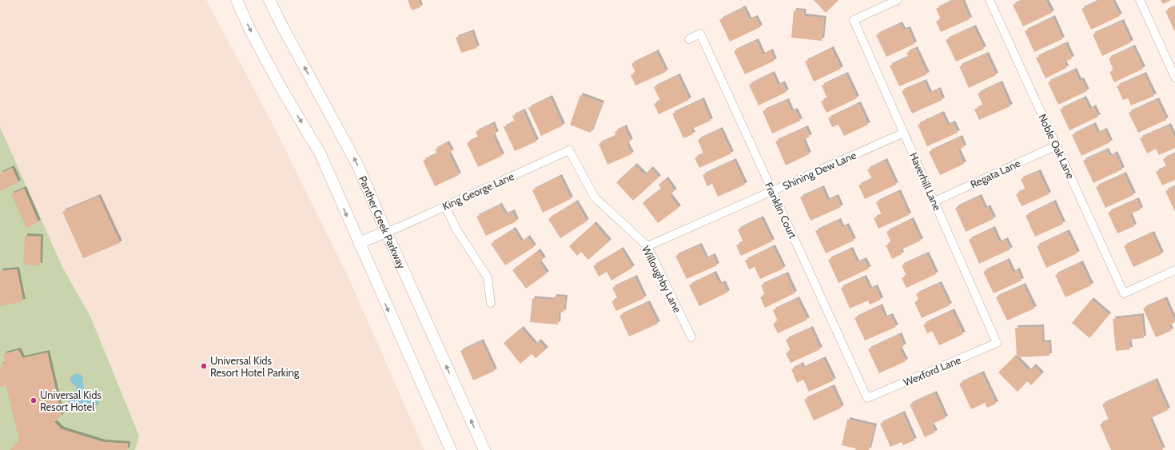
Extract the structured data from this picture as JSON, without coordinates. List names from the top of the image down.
{
  "streets": {
    "main road": ["Panther Creek Parkway"],
    "street": [
      "Noble Oak Lane",
      "Shining Dew Lane",
      "Regata Lane",
      "Haverhill Lane",
      "King George Lane",
      "Franklin Court",
      "Willoughby Lane",
      "Wexford Lane"
    ]
  },
  "crossings": [
    ["Noble Oak Lane", "Regata Lane"],
    ["Shining Dew Lane", "Haverhill Lane"],
    ["Shining Dew Lane", "Franklin Court"],
    ["Shining Dew Lane", "Willoughby Lane"],
    ["Regata Lane", "Haverhill Lane"],
    ["Haverhill Lane", "Wexford Lane"],
    ["King George Lane", "Panther Creek Parkway"],
    ["King George Lane", "Willoughby Lane"],
    ["Franklin Court", "Wexford Lane"]
  ],
  "places": ["Universal Kids Resort Hotel Parking", "Universal Kids Resort Hotel"]
}
